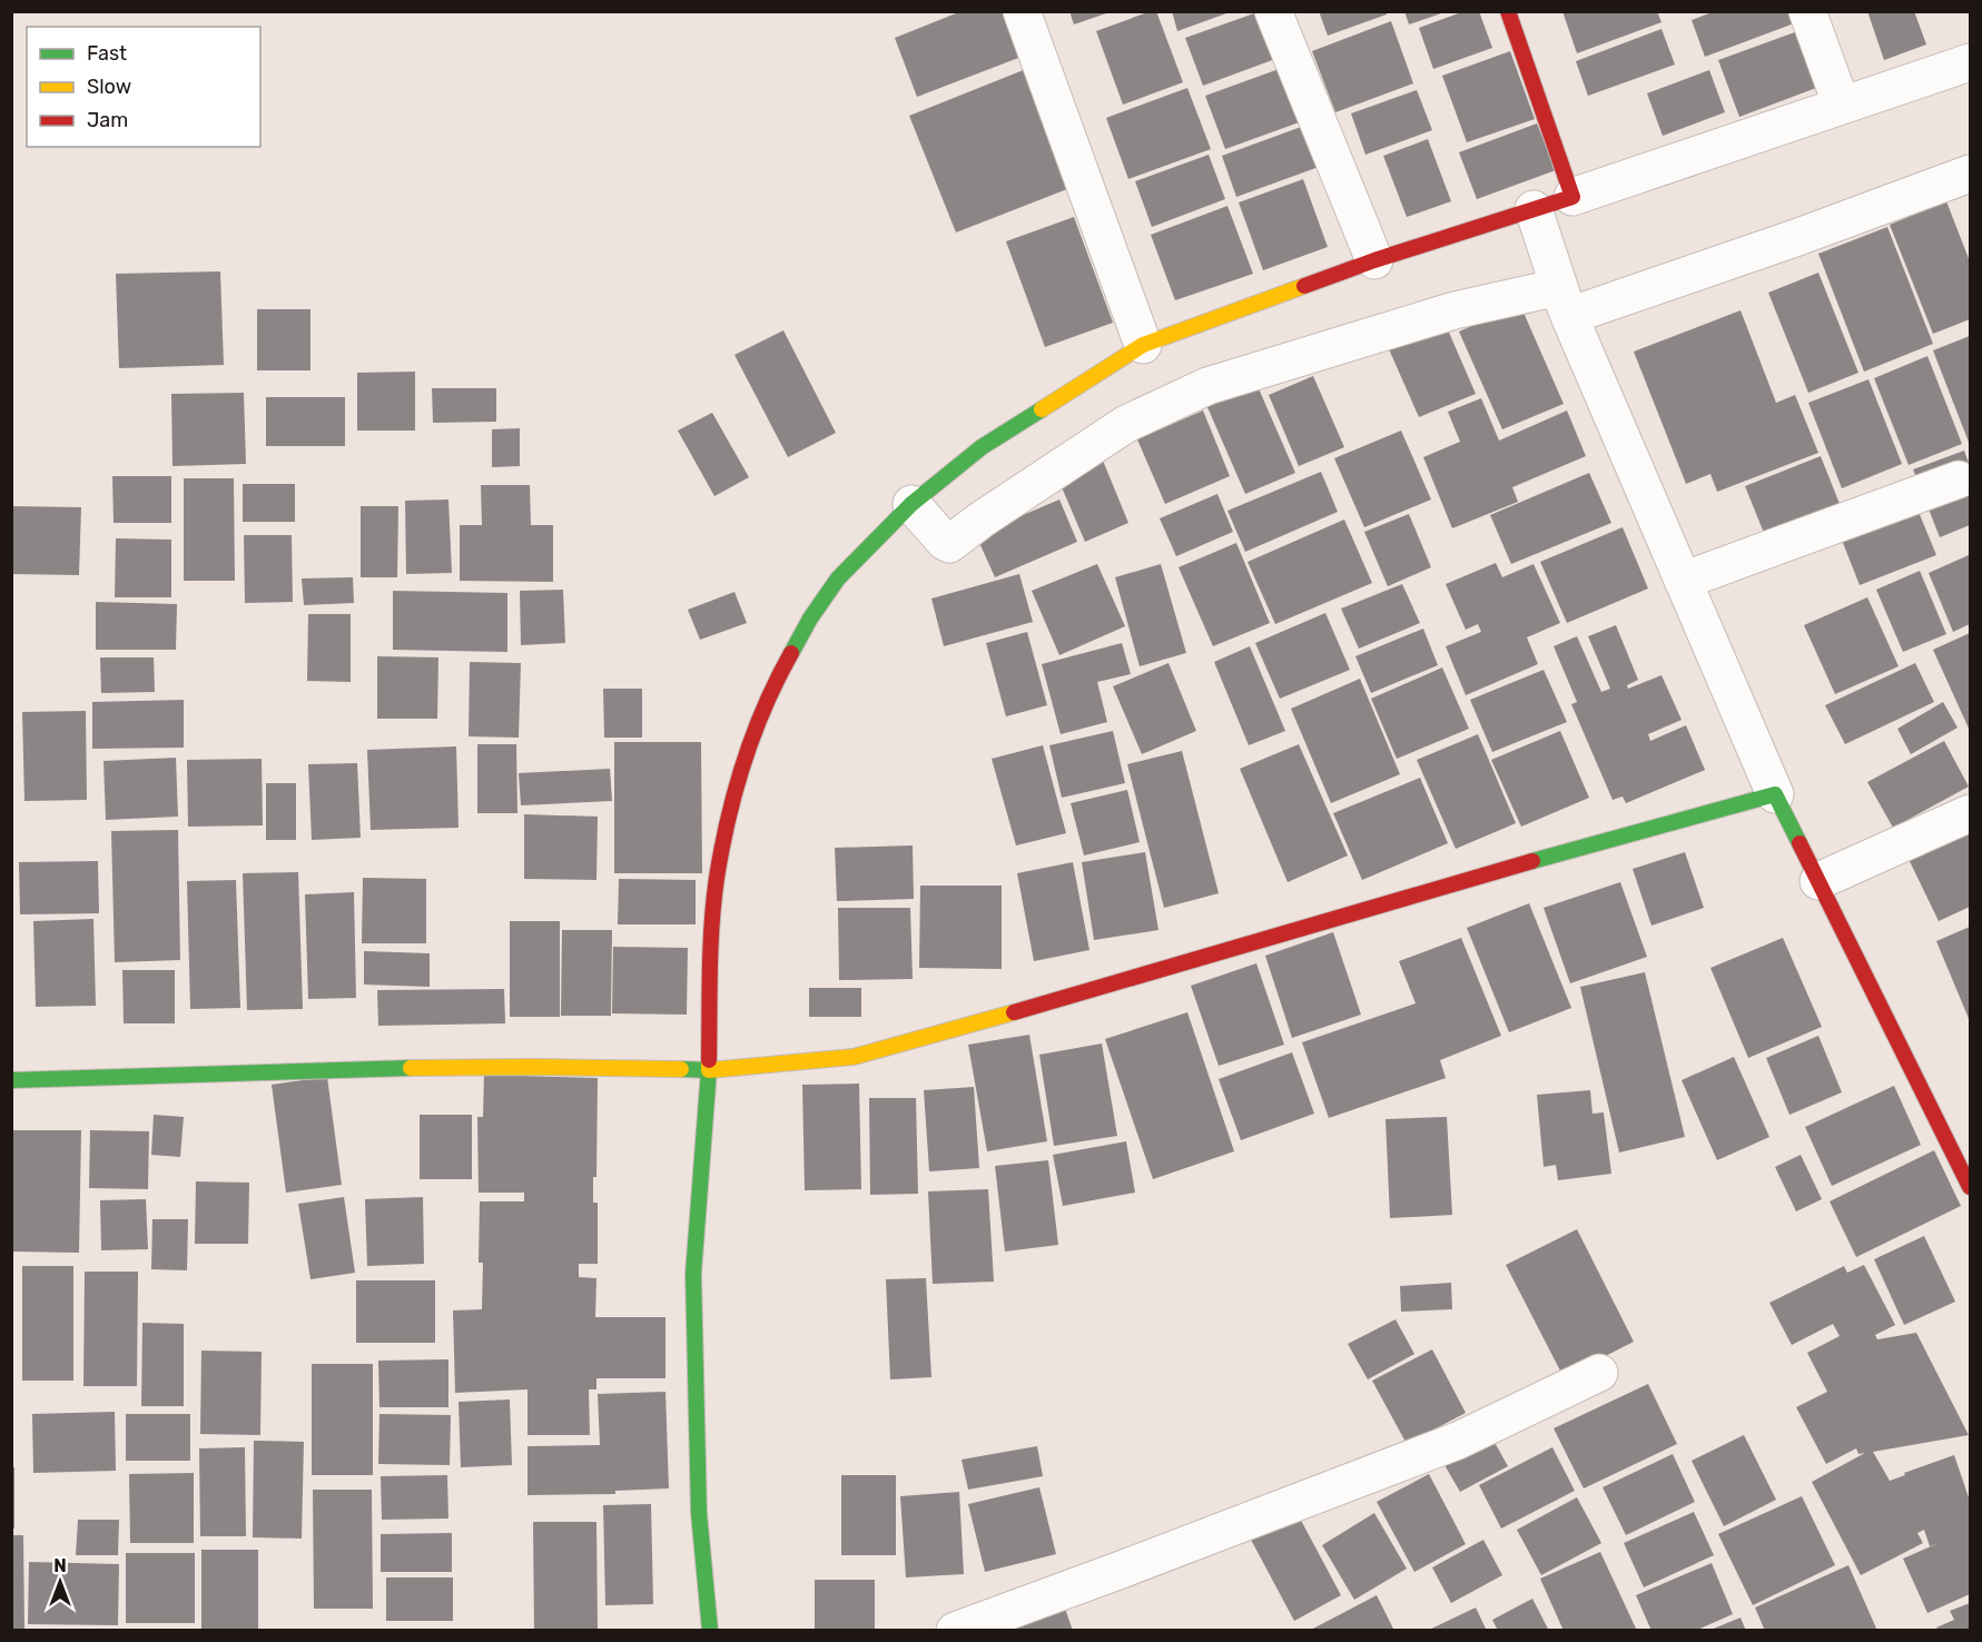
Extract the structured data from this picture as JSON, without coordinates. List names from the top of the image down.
{
  "legend": ["Fast", "Slow", "Jam"],
  "north": "top"
}
